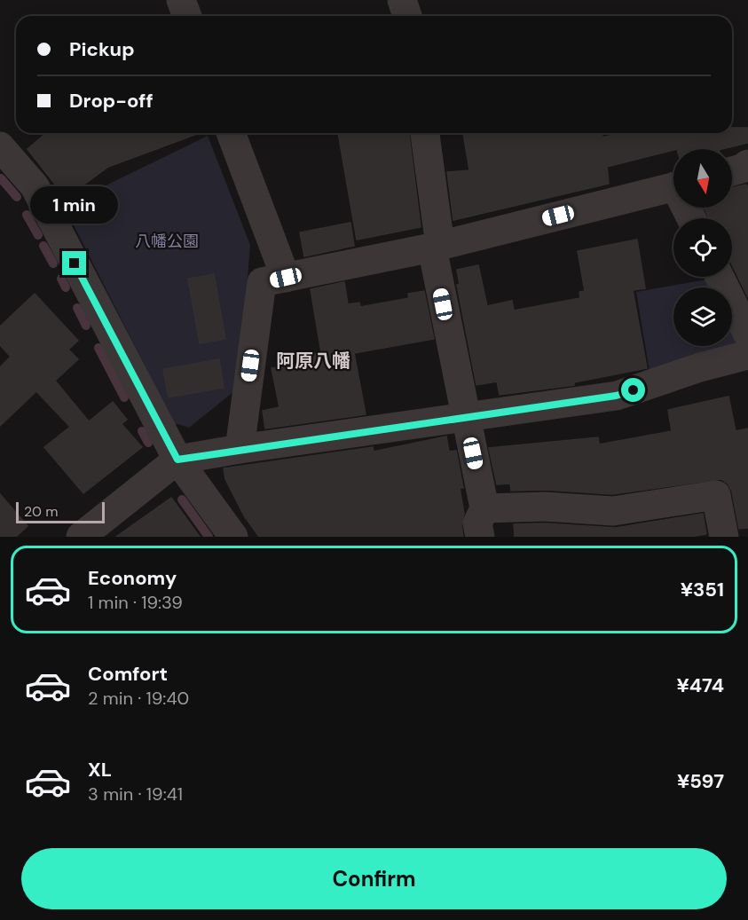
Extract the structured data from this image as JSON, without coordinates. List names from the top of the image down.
{
  "districts": ["阿原八幡"],
  "parks": ["八幡公園"],
  "scale_bar": "20 m",
  "north": "bottom",
  "page": {
    "banner": ["Pickup", "Drop-off"],
    "bubble": "1 min",
    "scale": "20 m",
    "list": [
      {
        "name": "Economy",
        "note": "1 min · 19:39",
        "value": "¥351"
      },
      {
        "name": "Comfort",
        "note": "2 min · 19:40",
        "value": "¥474"
      },
      {
        "name": "XL",
        "note": "3 min · 19:41",
        "value": "¥597"
      }
    ],
    "buttons": "Confirm"
  }
}
